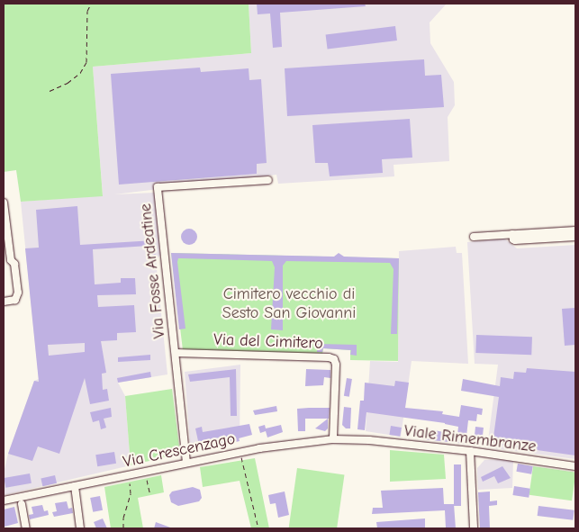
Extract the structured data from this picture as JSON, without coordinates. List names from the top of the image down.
{
  "streets": {
    "street": [
      "Via Fosse Ardeatine",
      "Via del Cimitero",
      "Viale Rimembranze",
      "Via Crescenzago"
    ]
  },
  "crossings": [
    ["Via Fosse Ardeatine", "Via del Cimitero"],
    ["Via Fosse Ardeatine", "Via Crescenzago"],
    ["Via del Cimitero", "Via Crescenzago"],
    ["Viale Rimembranze", "Via Crescenzago"]
  ],
  "parks": ["Cimitero vecchio di Sesto San Giovanni"]
}
